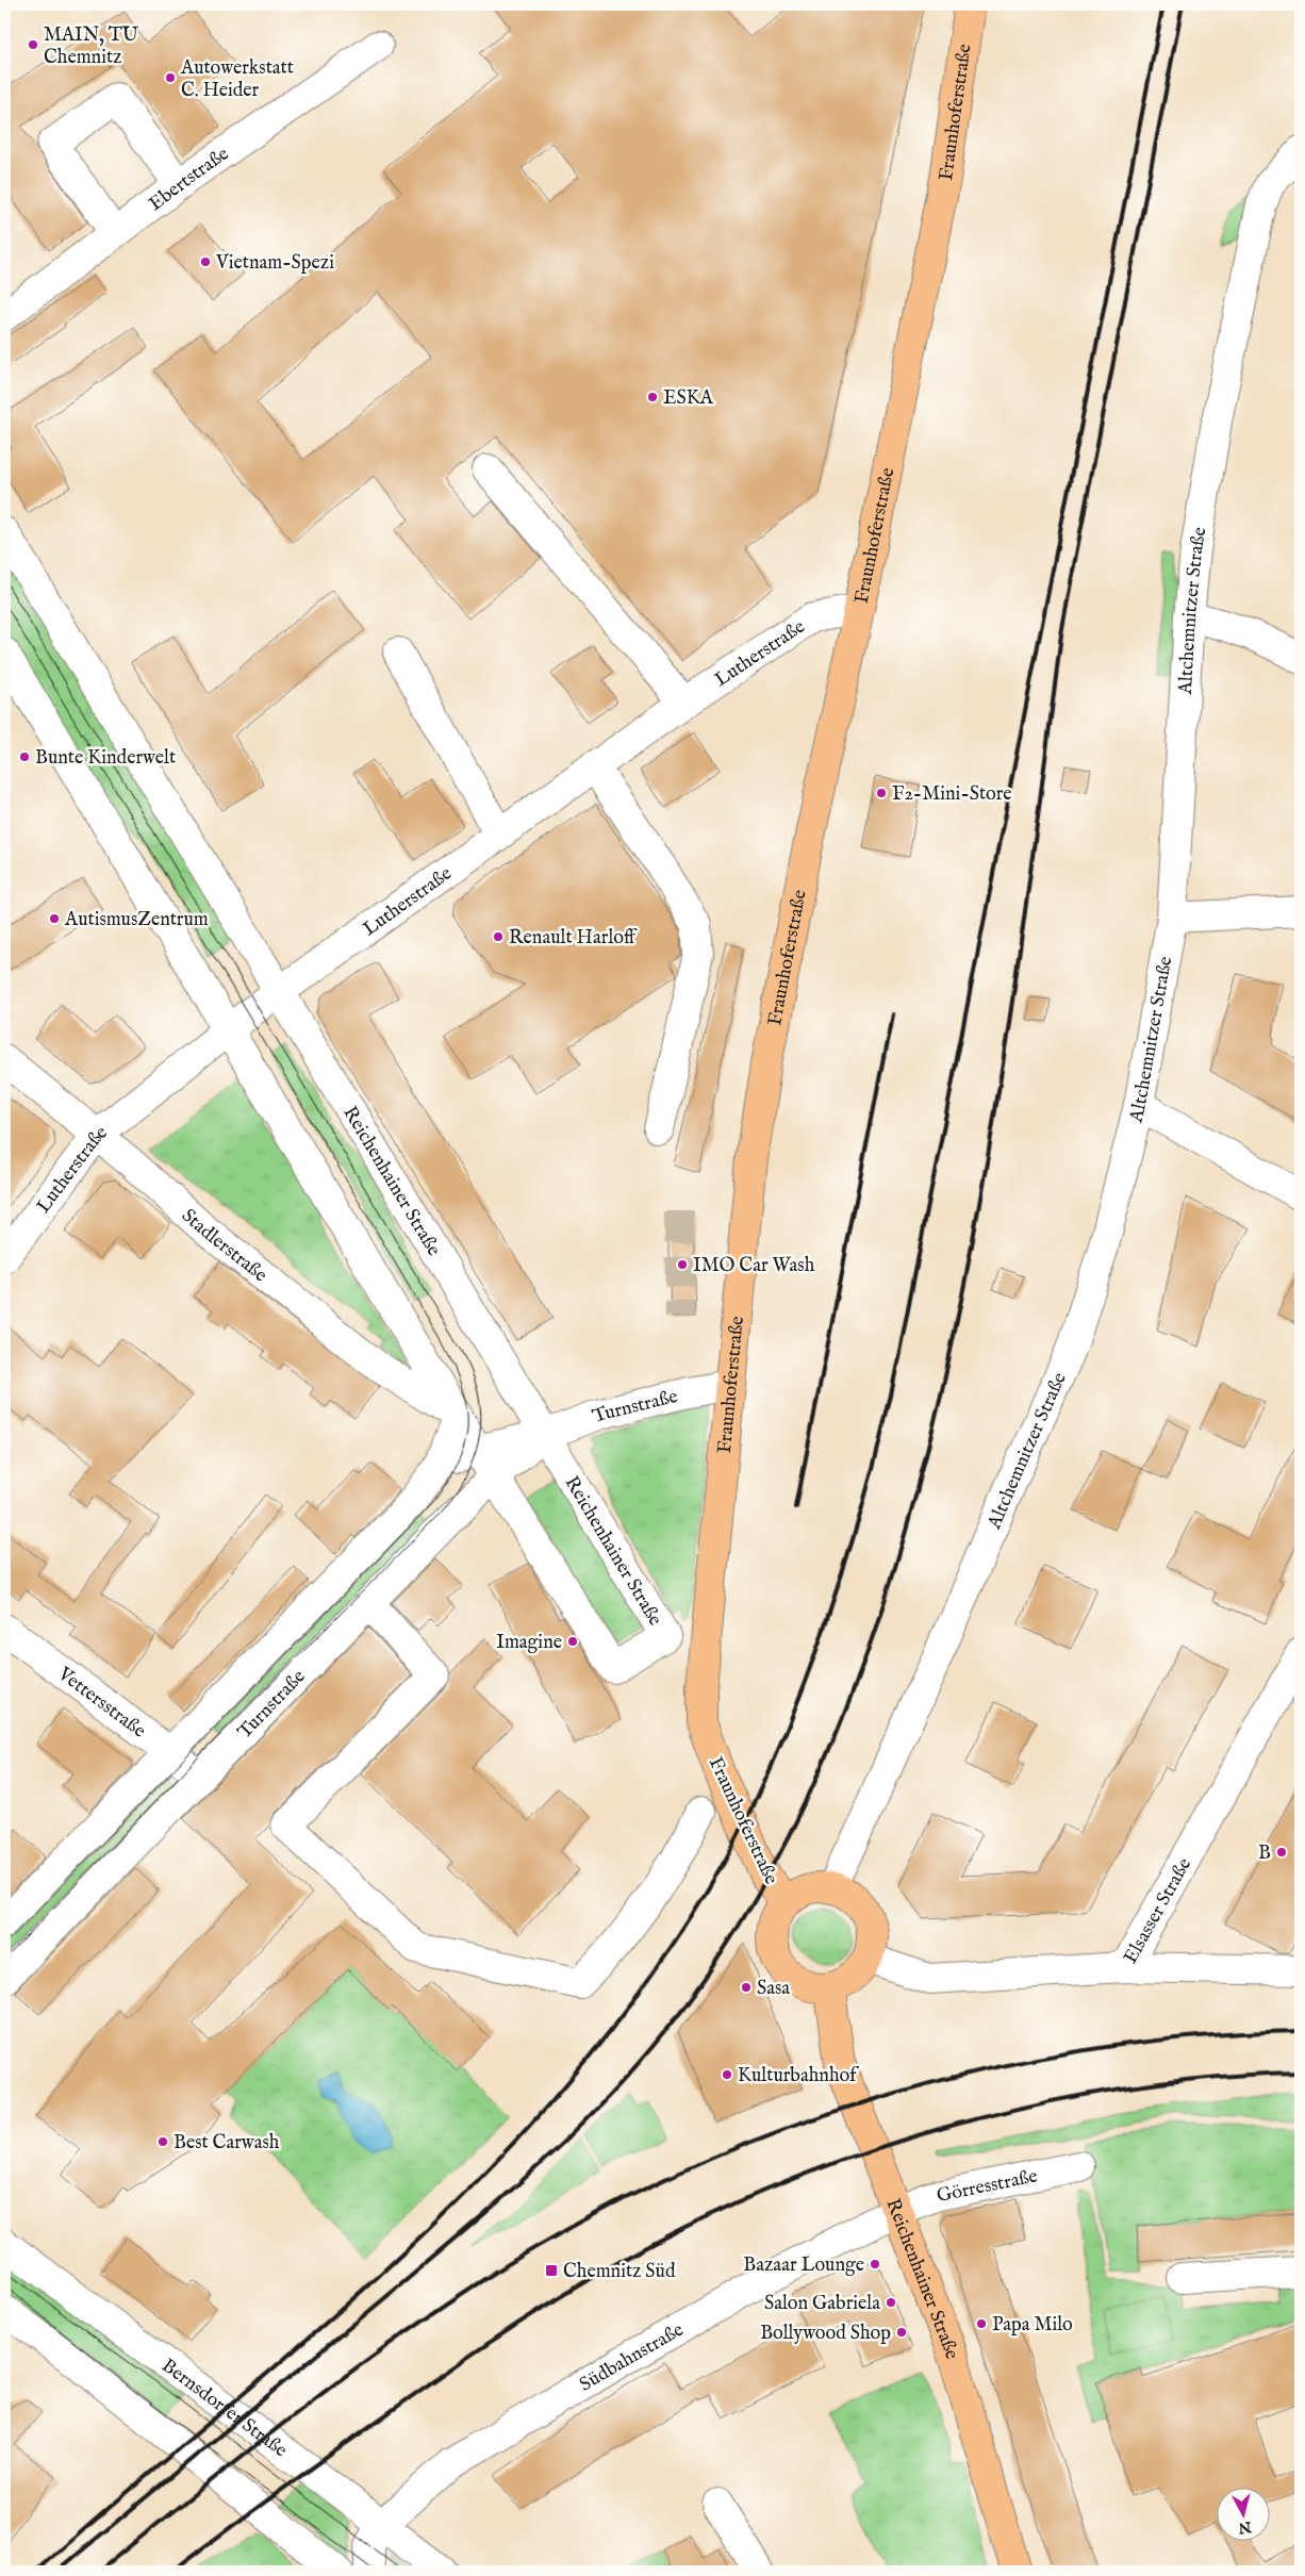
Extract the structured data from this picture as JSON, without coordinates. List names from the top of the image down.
{
  "streets": {
    "main road": ["Fraunhoferstraße", "Reichenhainer Straße"],
    "street": [
      "Ebertstraße",
      "Altchemnitzer Straße",
      "Lutherstraße",
      "Stadlerstraße",
      "Turnstraße",
      "Vettersstraße",
      "Elsasser Straße",
      "Görresstraße",
      "Südbahnstraße",
      "Bernsdorfer Straße"
    ]
  },
  "crossings": [
    ["Fraunhoferstraße", "Altchemnitzer Straße"],
    ["Fraunhoferstraße", "Lutherstraße"],
    ["Fraunhoferstraße", "Reichenhainer Straße"],
    ["Fraunhoferstraße", "Turnstraße"],
    ["Fraunhoferstraße", "Elsasser Straße"],
    ["Altchemnitzer Straße", "Reichenhainer Straße"],
    ["Altchemnitzer Straße", "Elsasser Straße"],
    ["Lutherstraße", "Reichenhainer Straße"],
    ["Lutherstraße", "Stadlerstraße"],
    ["Reichenhainer Straße", "Stadlerstraße"],
    ["Reichenhainer Straße", "Turnstraße"],
    ["Reichenhainer Straße", "Elsasser Straße"],
    ["Reichenhainer Straße", "Görresstraße"],
    ["Reichenhainer Straße", "Südbahnstraße"],
    ["Stadlerstraße", "Turnstraße"],
    ["Turnstraße", "Vettersstraße"],
    ["Görresstraße", "Südbahnstraße"],
    ["Südbahnstraße", "Bernsdorfer Straße"]
  ],
  "places": {
    "other": [
      "MAIN, TU Chemnitz",
      "Autowerkstatt C. Heider",
      "Vietnam-Spezi",
      "ESKA",
      "Bunte Kinderwelt",
      "F2-Mini-Store",
      "AutismusZentrum",
      "Renault Harloff",
      "IMO Car Wash",
      "Imagine",
      "B",
      "Sasa",
      "Kulturbahnhof",
      "Best Carwash",
      "Bazaar Lounge",
      "Salon Gabriela",
      "Papa Milo",
      "Bollywood Shop"
    ],
    "transit": ["Chemnitz Süd"]
  },
  "north": "bottom"
}
